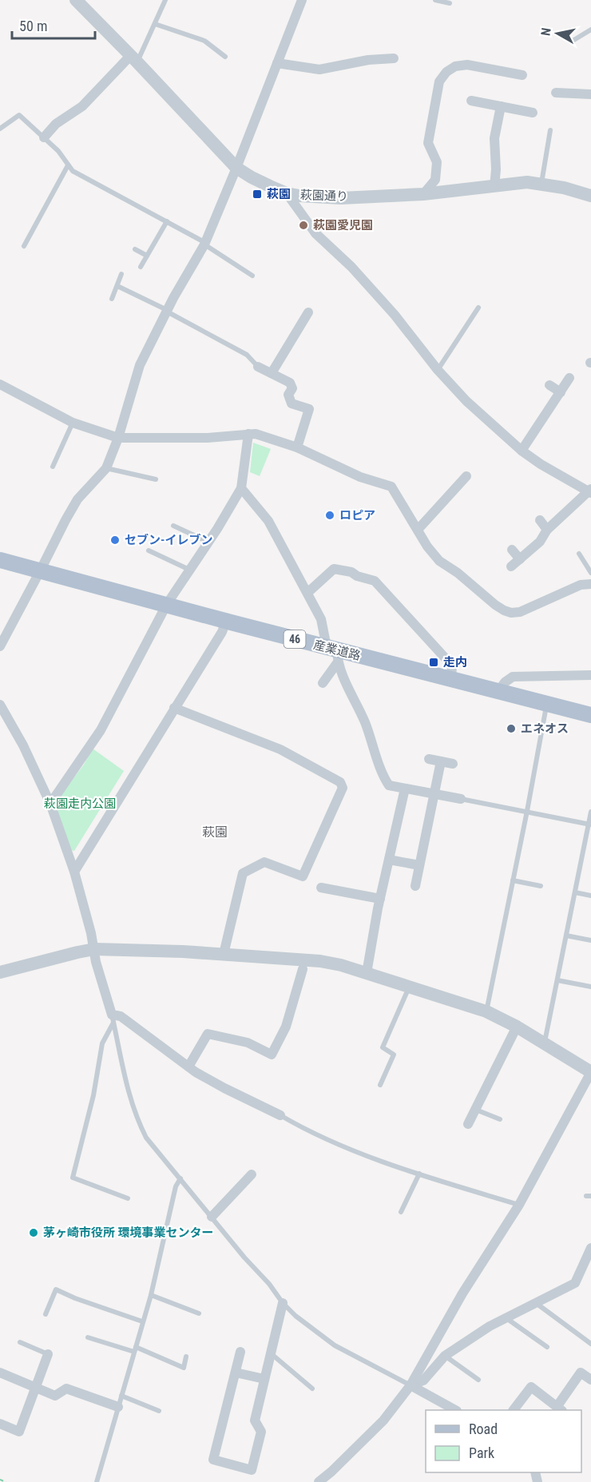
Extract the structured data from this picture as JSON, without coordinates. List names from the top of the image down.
{
  "streets": {
    "main road": ["46", "産業道路"],
    "street": ["萩園通り"]
  },
  "districts": ["萩園"],
  "parks": ["萩園走内公園"],
  "places": {
    "transit": ["萩園", "走内"],
    "other": [
      "萩園愛児園",
      "ロピア",
      "セブン-イレブン",
      "エネオス",
      "茅ヶ崎市役所 環境事業センター"
    ]
  },
  "legend": ["Road", "Park"],
  "scale_bar": "50 m",
  "north": "left"
}
